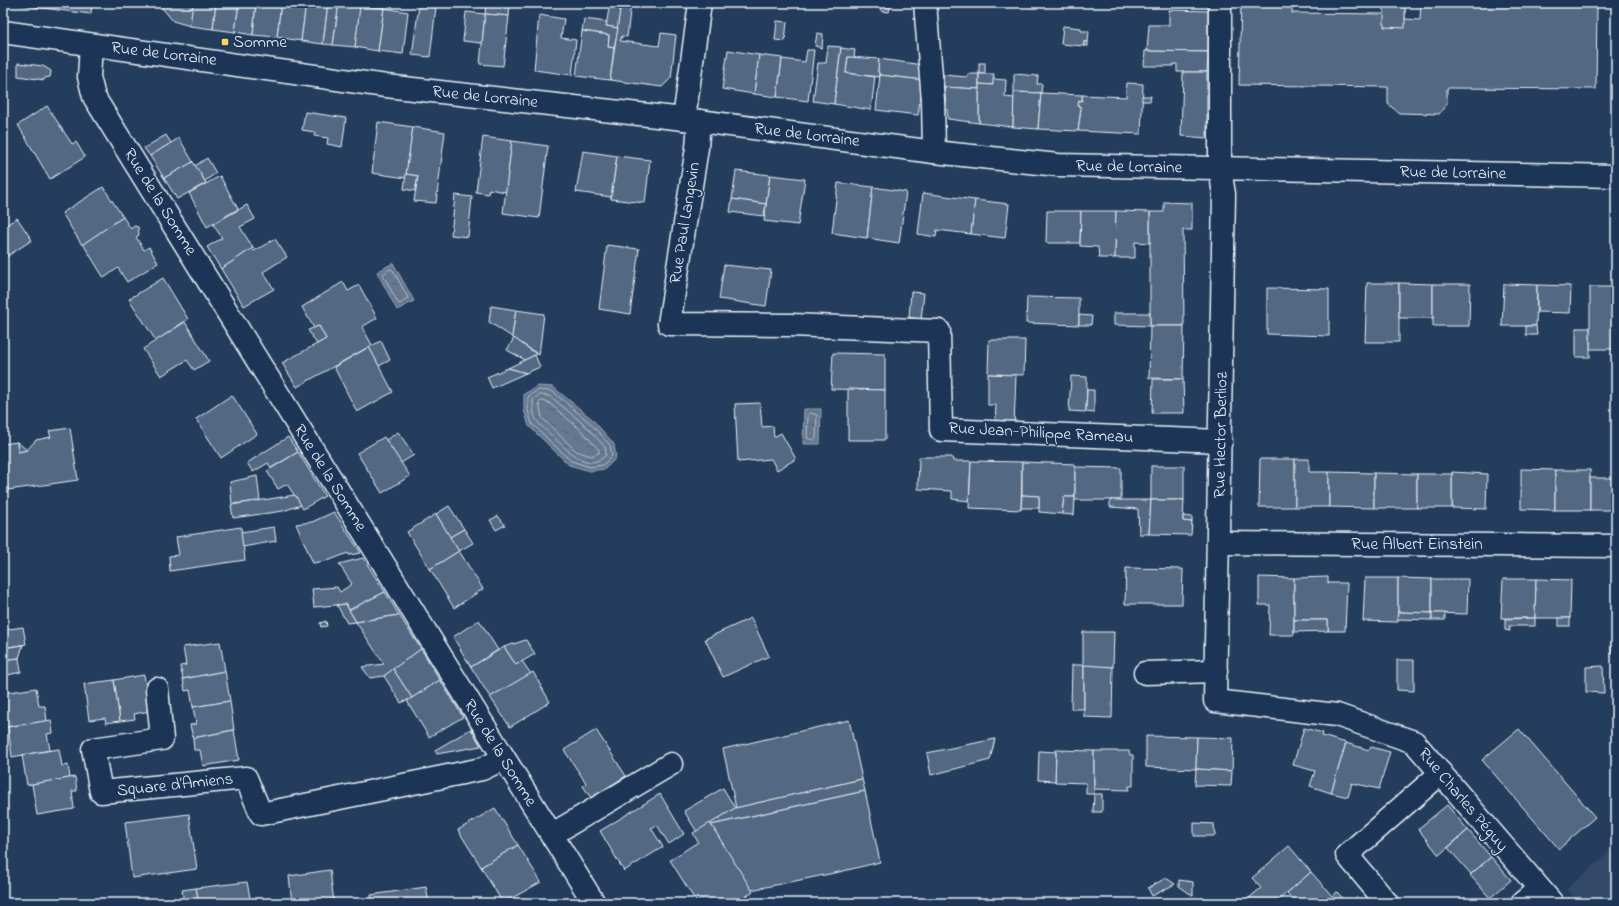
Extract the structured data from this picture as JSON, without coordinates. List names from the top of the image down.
{
  "streets": {
    "street": [
      "Rue de Lorraine",
      "Rue de la Somme",
      "Rue Paul Langevin",
      "Rue Jean-Philippe Rameau",
      "Rue Hector Berlioz",
      "Rue Albert Einstein",
      "Square d’Amiens",
      "Rue Charles Péguy"
    ]
  },
  "crossings": [
    ["Rue de Lorraine", "Rue de la Somme"],
    ["Rue de Lorraine", "Rue Paul Langevin"],
    ["Rue de Lorraine", "Rue Hector Berlioz"],
    ["Rue de la Somme", "Square d’Amiens"],
    ["Rue Paul Langevin", "Rue Jean-Philippe Rameau"],
    ["Rue Jean-Philippe Rameau", "Rue Hector Berlioz"],
    ["Rue Hector Berlioz", "Rue Albert Einstein"],
    ["Rue Hector Berlioz", "Rue Charles Péguy"]
  ],
  "places": {
    "transit": ["Somme"]
  }
}
